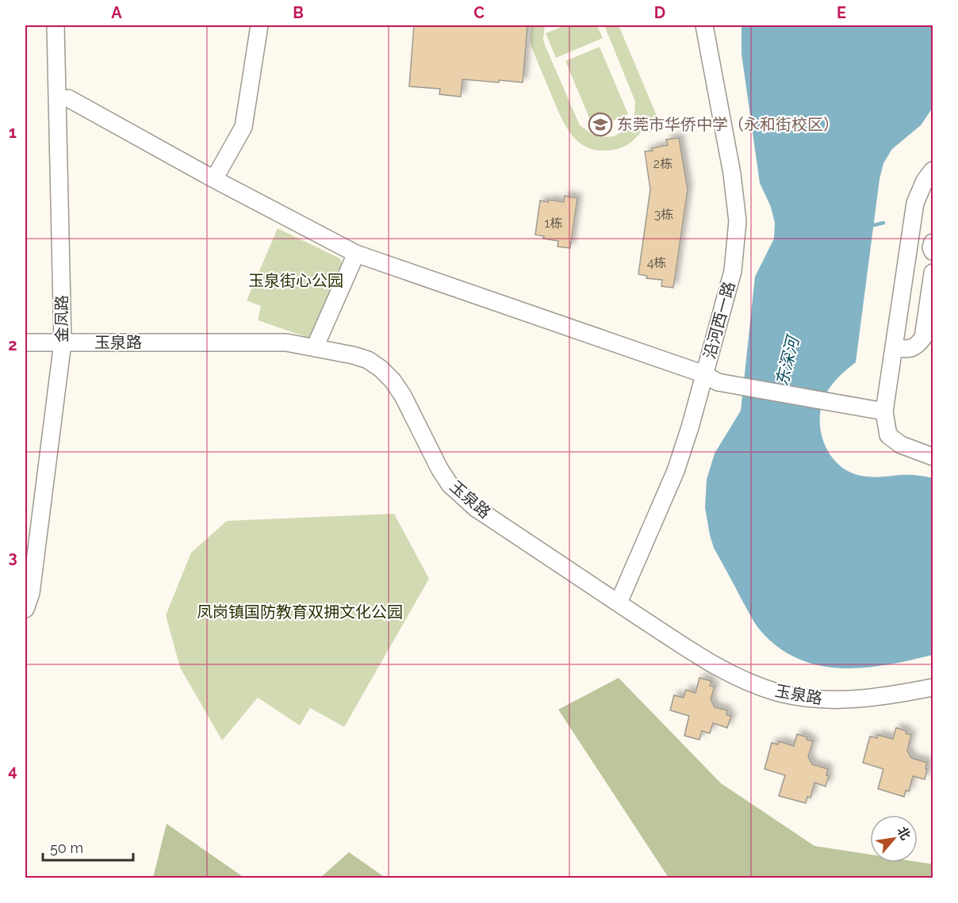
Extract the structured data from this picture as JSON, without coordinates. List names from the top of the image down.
{
  "streets": {
    "street": ["金凤路", "沿河西一路", "玉泉路"]
  },
  "crossings": [
    ["金凤路", "玉泉路"],
    ["沿河西一路", "玉泉路"]
  ],
  "water": ["东深河"],
  "parks": ["玉泉街心公园", "凤岗镇国防教育双拥文化公园"],
  "places": {
    "school or university": ["东莞市华侨中学（永和街校区）"]
  },
  "house_numbers": [
    "2栋",
    "3栋",
    "1栋",
    "4栋"
  ],
  "scale_bar": "50 m",
  "north": "top right",
  "grid": {
    "columns": [
      "A",
      "B",
      "C",
      "D",
      "E"
    ],
    "rows": [
      "1",
      "2",
      "3",
      "4"
    ]
  }
}
